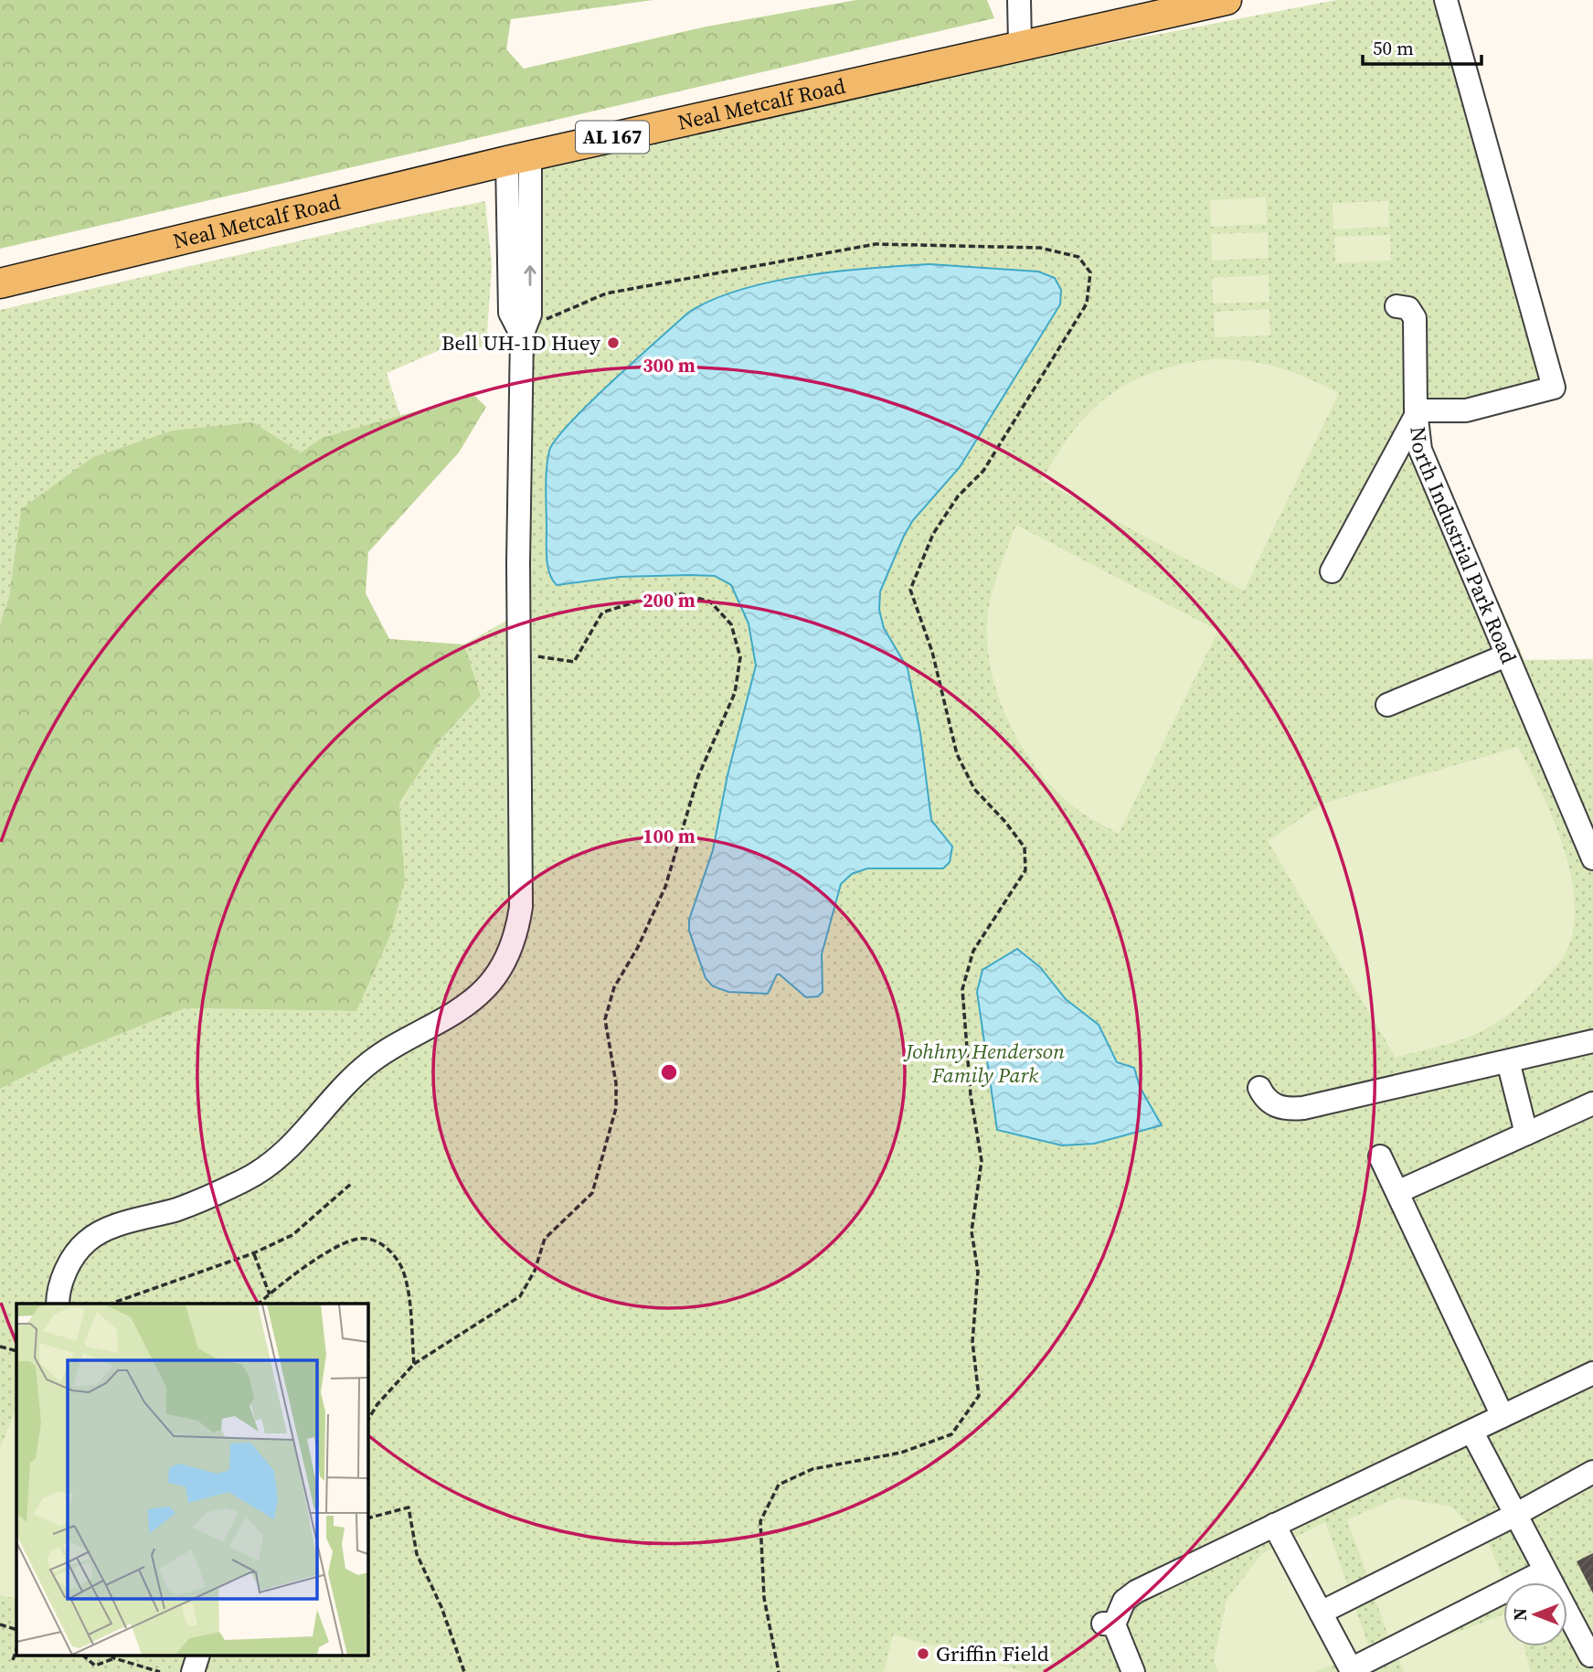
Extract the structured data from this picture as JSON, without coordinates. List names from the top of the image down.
{
  "streets": {
    "main road": ["Neal Metcalf Road", "AL 167"],
    "street": ["North Industrial Park Road"]
  },
  "parks": ["Johhny Henderson Family Park"],
  "places": ["Bell UH-1D Huey", "Griffin Field"],
  "scale_bar": "50 m",
  "north": "left",
  "rings": ["300 m", "200 m", "100 m"]
}
